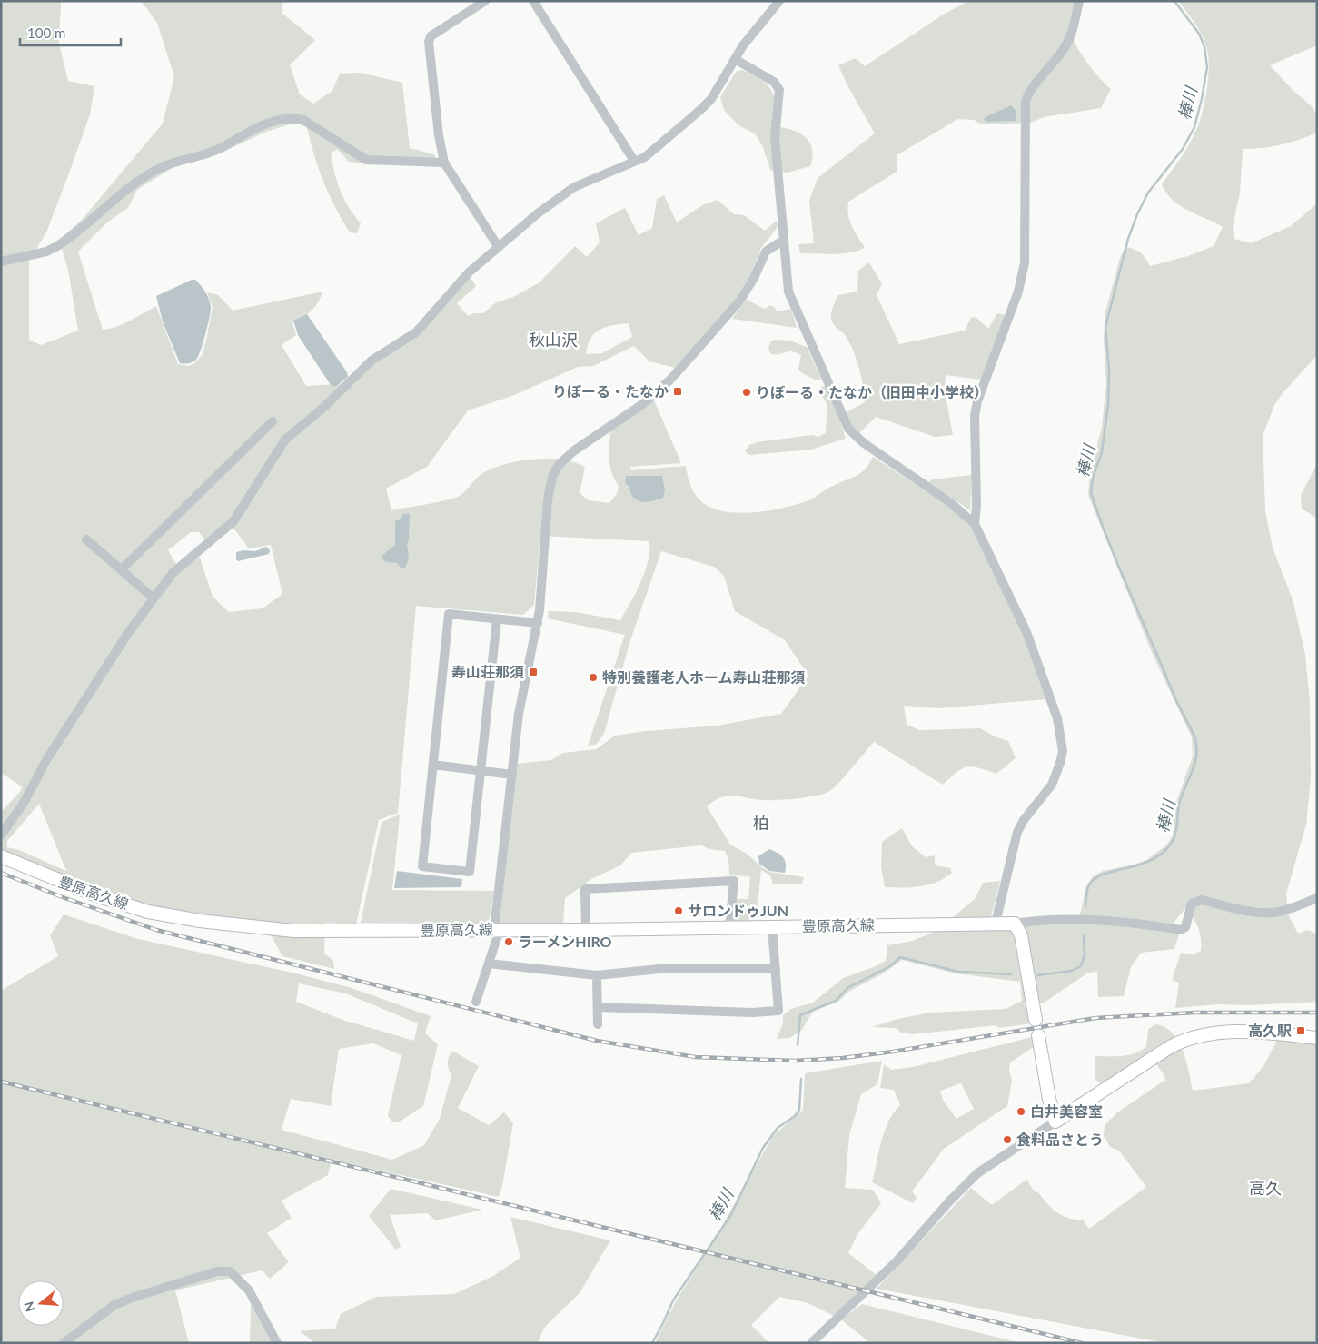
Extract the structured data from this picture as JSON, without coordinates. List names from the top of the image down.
{
  "streets": {
    "main road": ["豊原高久線"]
  },
  "districts": ["秋山沢", "柏", "高久"],
  "water": ["棒川"],
  "places": {
    "transit": ["りぼーる・たなか", "寿山荘那須", "高久駅"],
    "other": [
      "りぼーる・たなか（旧田中小学校）",
      "特別養護老人ホーム寿山荘那須",
      "サロンドゥJUN",
      "ラーメンHIRO",
      "白井美容室",
      "食料品さとう"
    ]
  },
  "scale_bar": "100 m",
  "north": "left"
}
